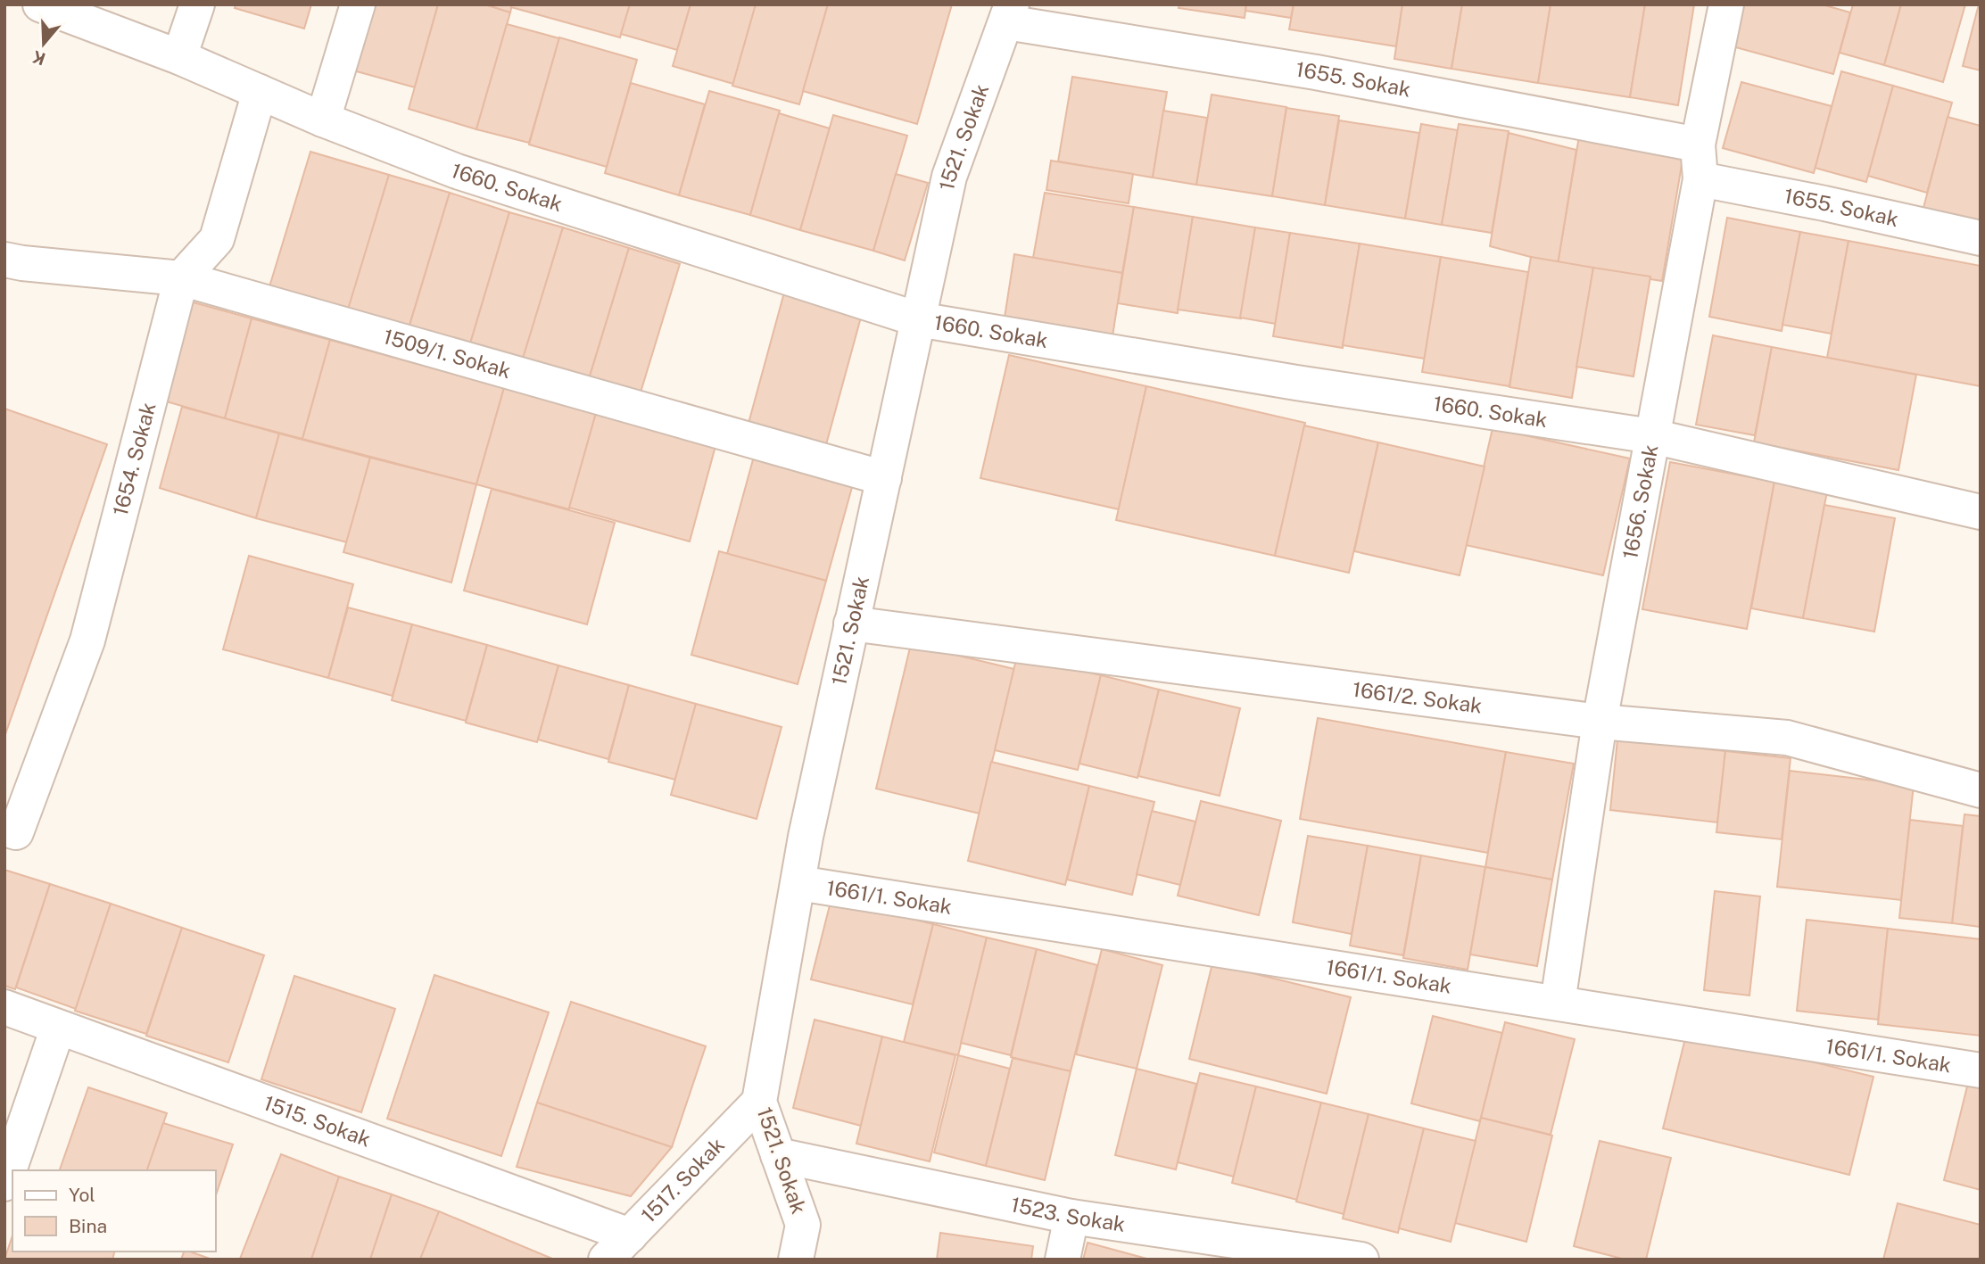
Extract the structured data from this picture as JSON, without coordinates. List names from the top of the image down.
{
  "streets": {
    "street": [
      "1655. Sokak",
      "1521. Sokak",
      "1660. Sokak",
      "1509/1. Sokak",
      "1654. Sokak",
      "1656. Sokak",
      "1661/2. Sokak",
      "1661/1. Sokak",
      "1515. Sokak",
      "1517. Sokak",
      "1523. Sokak"
    ]
  },
  "crossings": [
    ["1655. Sokak", "1521. Sokak"],
    ["1655. Sokak", "1656. Sokak"],
    ["1521. Sokak", "1660. Sokak"],
    ["1521. Sokak", "1509/1. Sokak"],
    ["1521. Sokak", "1661/2. Sokak"],
    ["1521. Sokak", "1661/1. Sokak"],
    ["1521. Sokak", "1517. Sokak"],
    ["1521. Sokak", "1523. Sokak"],
    ["1660. Sokak", "1654. Sokak"],
    ["1660. Sokak", "1656. Sokak"],
    ["1509/1. Sokak", "1654. Sokak"],
    ["1656. Sokak", "1661/2. Sokak"],
    ["1656. Sokak", "1661/1. Sokak"],
    ["1515. Sokak", "1517. Sokak"]
  ],
  "legend": ["Yol", "Bina"],
  "north": "bottom"
}
